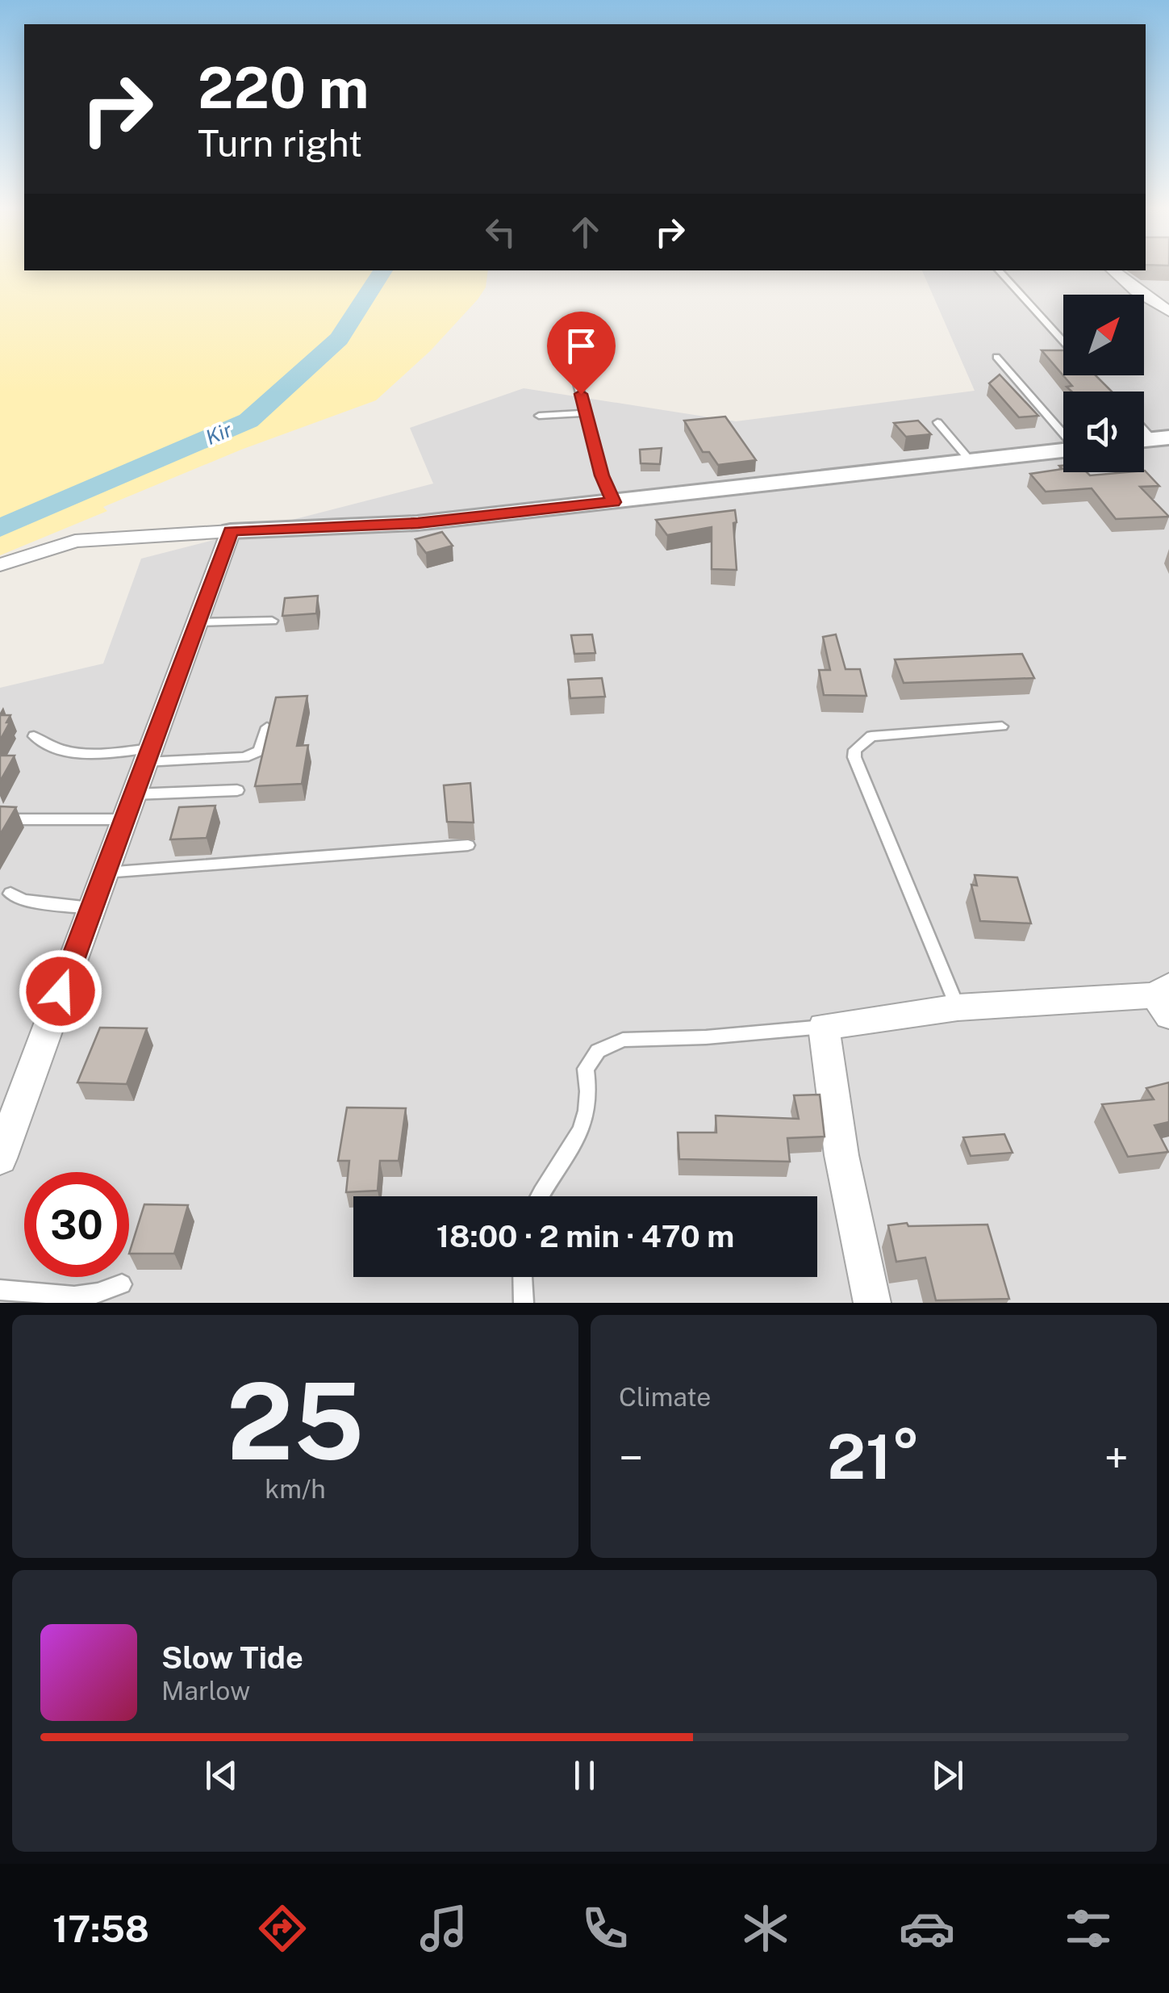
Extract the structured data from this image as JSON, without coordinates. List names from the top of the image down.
{
  "water": ["Kir"],
  "north": "top right",
  "page": {
    "turn": ["220 m", "Turn right"],
    "limit": "30",
    "trip": "18:00 · 2 min · 470 m",
    "tile": [
      ["25", "km/h"],
      "Climate"
    ],
    "heat": ["−", "21°", "+"],
    "song": ["Slow Tide", "Marlow"],
    "tabs": "17:58"
  }
}
